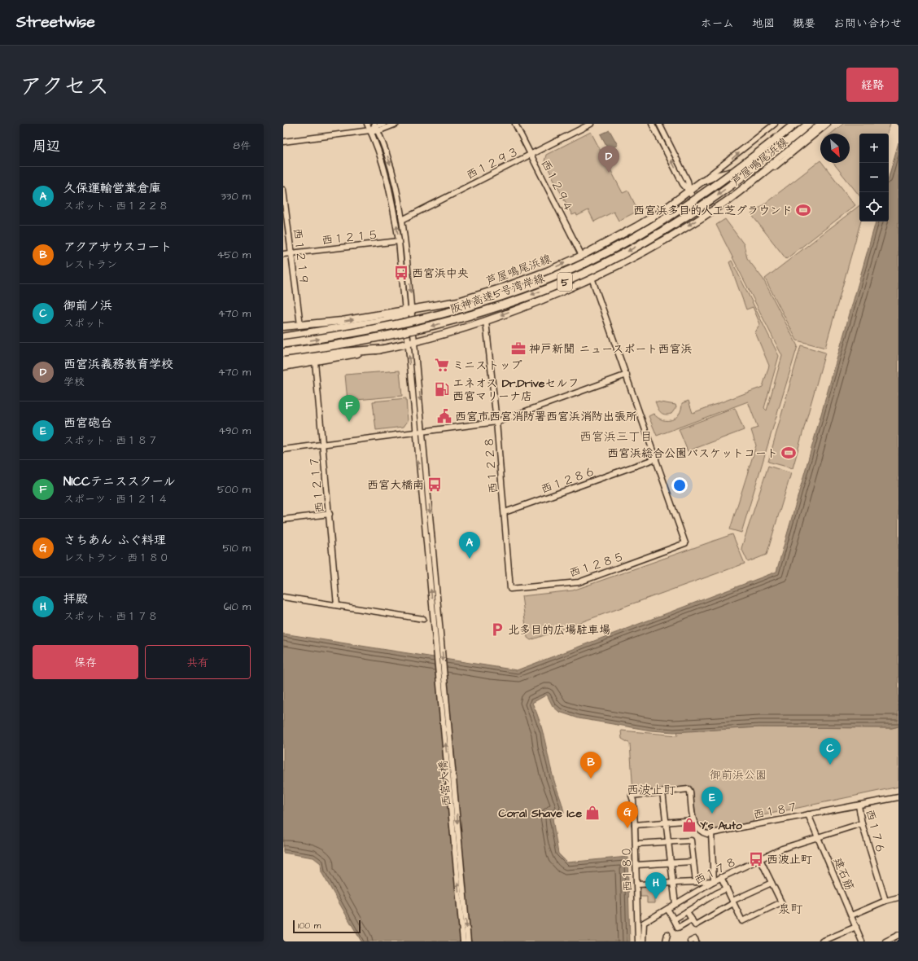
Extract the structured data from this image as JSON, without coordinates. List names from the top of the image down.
{
  "streets": {
    "highway": ["5", "阪神高速5号湾岸線"],
    "main road": ["芦屋鳴尾浜線"],
    "street": [
      "西１２９３",
      "西１２９４",
      "西１２１５",
      "西１２１９",
      "西１２２８",
      "西１２８６",
      "西１２１７",
      "西１２８５",
      "西宮大橋",
      "西１８７",
      "西１７６",
      "西１８０",
      "西１７８",
      "建石筋"
    ]
  },
  "crossings": [
    ["芦屋鳴尾浜線", "西１２９４"],
    ["芦屋鳴尾浜線", "西１２１９"],
    ["芦屋鳴尾浜線", "阪神高速5号湾岸線"],
    ["芦屋鳴尾浜線", "西１２２８"],
    ["芦屋鳴尾浜線", "西１２１７"],
    ["西１２９３", "西１２９４"],
    ["西１２１５", "西１２１９"],
    ["西１２２８", "西１２８６"],
    ["西１２２８", "西１２８５"],
    ["西１２８６", "西１２８５"],
    ["西１８７", "西１７６"],
    ["西１８７", "建石筋"],
    ["西１７６", "西１７８"],
    ["西１７８", "建石筋"]
  ],
  "districts": ["西宮浜三丁目", "西波止町", "泉町"],
  "parks": ["御前浜公園"],
  "places": {
    "sports": ["西宮浜多目的人工芝グラウンド", "西宮浜総合公園バスケットコート"],
    "bus stop": ["西宮浜中央", "西宮大橋南", "西波止町"],
    "office": ["神戸新聞 ニュースポート西宮浜"],
    "supermarket": ["ミニストップ"],
    "fuel station": ["エネオス Dr.Driveセルフ 西宮マリーナ店"],
    "public building": ["西宮市西宮消防署西宮浜消防出張所"],
    "parking": ["北多目的広場駐車場"],
    "shop": ["Coral Shave Ice", "Y's Auto"]
  },
  "scale_bar": "100 m",
  "north": "bottom right",
  "page": {
    "header": "Streetwise",
    "nav": [
      "ホーム",
      "地図",
      "概要",
      "お問い合わせ"
    ],
    "title": "アクセス",
    "buttons": [
      "経路",
      ["保存", "共有"]
    ],
    "heading": ["周辺", "8件"],
    "map_buttons": ["+", "−"],
    "pins": [
      "D",
      "F",
      "A",
      "C",
      "B",
      "E",
      "G",
      "H"
    ],
    "list": [
      {
        "mark": "A",
        "name": "久保運輸営業倉庫",
        "note": "スポット · 西１２２８",
        "value": "330 m"
      },
      {
        "mark": "B",
        "name": "アクアサウスコート",
        "note": "レストラン",
        "value": "450 m"
      },
      {
        "mark": "C",
        "name": "御前ノ浜",
        "note": "スポット",
        "value": "470 m"
      },
      {
        "mark": "D",
        "name": "西宮浜義務教育学校",
        "note": "学校",
        "value": "470 m"
      },
      {
        "mark": "E",
        "name": "西宮砲台",
        "note": "スポット · 西１８７",
        "value": "490 m"
      },
      {
        "mark": "F",
        "name": "NICCテニススクール",
        "note": "スポーツ · 西１２１４",
        "value": "500 m"
      },
      {
        "mark": "G",
        "name": "さちあん ふぐ料理",
        "note": "レストラン · 西１８０",
        "value": "510 m"
      },
      {
        "mark": "H",
        "name": "拝殿",
        "note": "スポット · 西１７８",
        "value": "610 m"
      }
    ],
    "scale": "100 m"
  }
}
